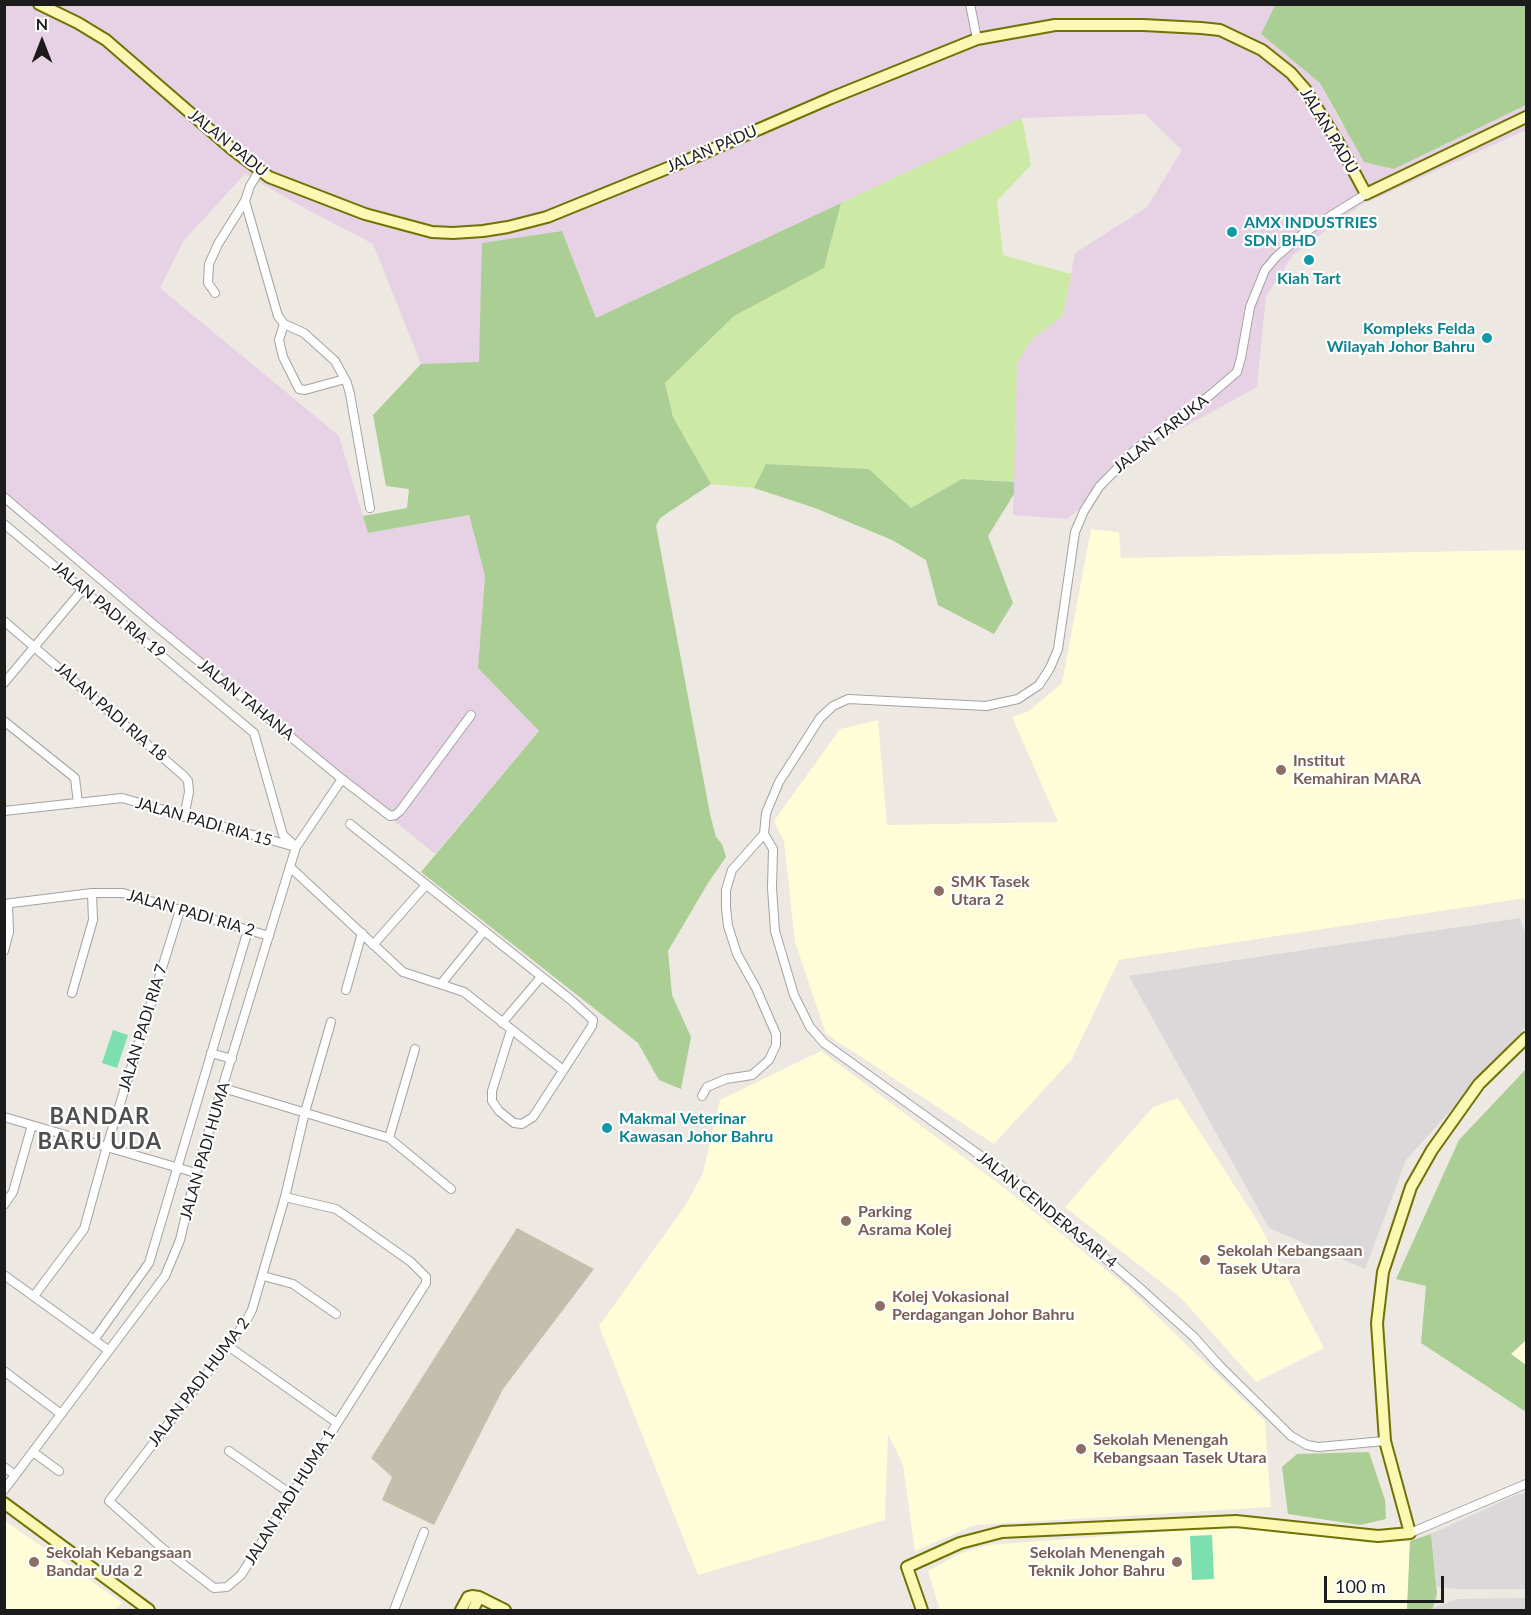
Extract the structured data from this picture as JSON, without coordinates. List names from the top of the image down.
{
  "streets": {
    "street": [
      "JALAN PADU",
      "JALAN TARUKA",
      "JALAN PADI RIA 19",
      "JALAN TAHANA",
      "JALAN PADI RIA 18",
      "JALAN PADI RIA 15",
      "JALAN PADI RIA 2",
      "JALAN PADI RIA 7",
      "JALAN PADI HUMA",
      "JALAN CENDERASARI 4",
      "JALAN PADI HUMA 2",
      "JALAN PADI HUMA 1"
    ]
  },
  "crossings": [
    ["JALAN PADU", "JALAN TARUKA"],
    ["JALAN TARUKA", "JALAN CENDERASARI 4"],
    ["JALAN PADI RIA 19", "JALAN PADI RIA 15"],
    ["JALAN PADI RIA 19", "JALAN PADI HUMA"],
    ["JALAN TAHANA", "JALAN PADI HUMA"],
    ["JALAN PADI RIA 18", "JALAN PADI RIA 15"],
    ["JALAN PADI RIA 15", "JALAN PADI HUMA"],
    ["JALAN PADI RIA 2", "JALAN PADI RIA 7"],
    ["JALAN PADI RIA 2", "JALAN PADI HUMA"],
    ["JALAN PADI HUMA 2", "JALAN PADI HUMA 1"]
  ],
  "districts": ["BANDAR BARU UDA"],
  "places": [
    "AMX INDUSTRIES SDN BHD",
    "Kiah Tart",
    "Kompleks Felda Wilayah Johor Bahru",
    "Institut Kemahiran MARA",
    "SMK Tasek Utara 2",
    "Makmal Veterinar Kawasan Johor Bahru",
    "Parking Asrama Kolej",
    "Sekolah Kebangsaan Tasek Utara",
    "Kolej Vokasional Perdagangan Johor Bahru",
    "Sekolah Menengah Kebangsaan Tasek Utara",
    "Sekolah Kebangsaan Bandar Uda 2",
    "Sekolah Menengah Teknik Johor Bahru"
  ],
  "scale_bar": "100 m",
  "north": "top"
}
